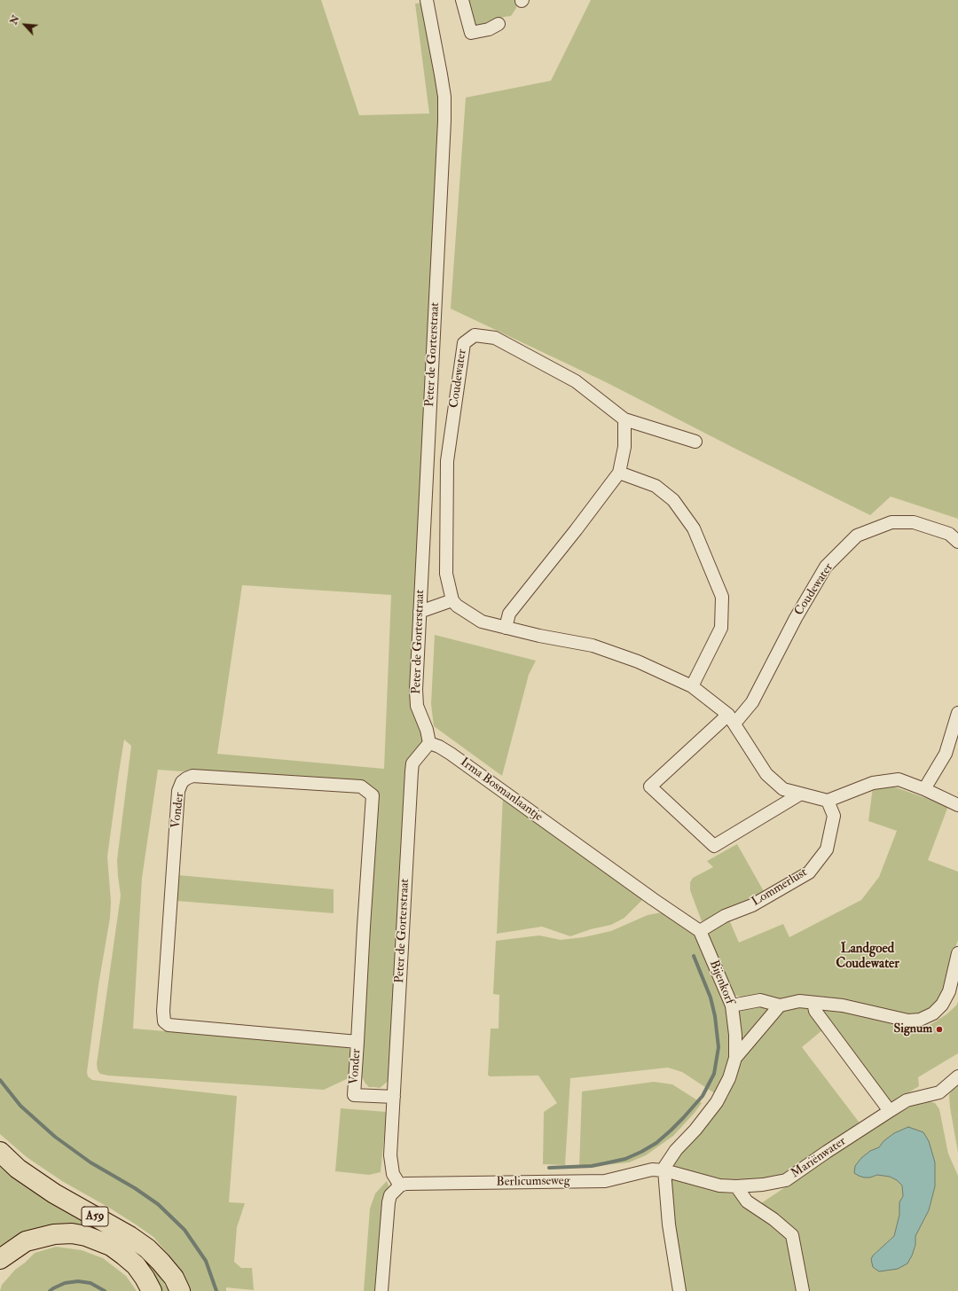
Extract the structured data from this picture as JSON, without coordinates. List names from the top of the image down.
{
  "streets": {
    "highway": ["A59"],
    "street": [
      "Peter de Gorterstraat",
      "Coudewater",
      "Irma Bosmanlaantje",
      "Vonder",
      "Lommerlust",
      "Bijenkorf",
      "Mariënwater",
      "Berlicumseweg"
    ]
  },
  "crossings": [
    ["Peter de Gorterstraat", "Irma Bosmanlaantje"],
    ["Peter de Gorterstraat", "Vonder"],
    ["Peter de Gorterstraat", "Berlicumseweg"],
    ["Irma Bosmanlaantje", "Lommerlust"],
    ["Irma Bosmanlaantje", "Bijenkorf"],
    ["Lommerlust", "Bijenkorf"],
    ["Bijenkorf", "Mariënwater"],
    ["Bijenkorf", "Berlicumseweg"],
    ["Mariënwater", "Berlicumseweg"]
  ],
  "districts": ["Landgoed Coudewater"],
  "places": ["Signum"],
  "north": "top left"
}
